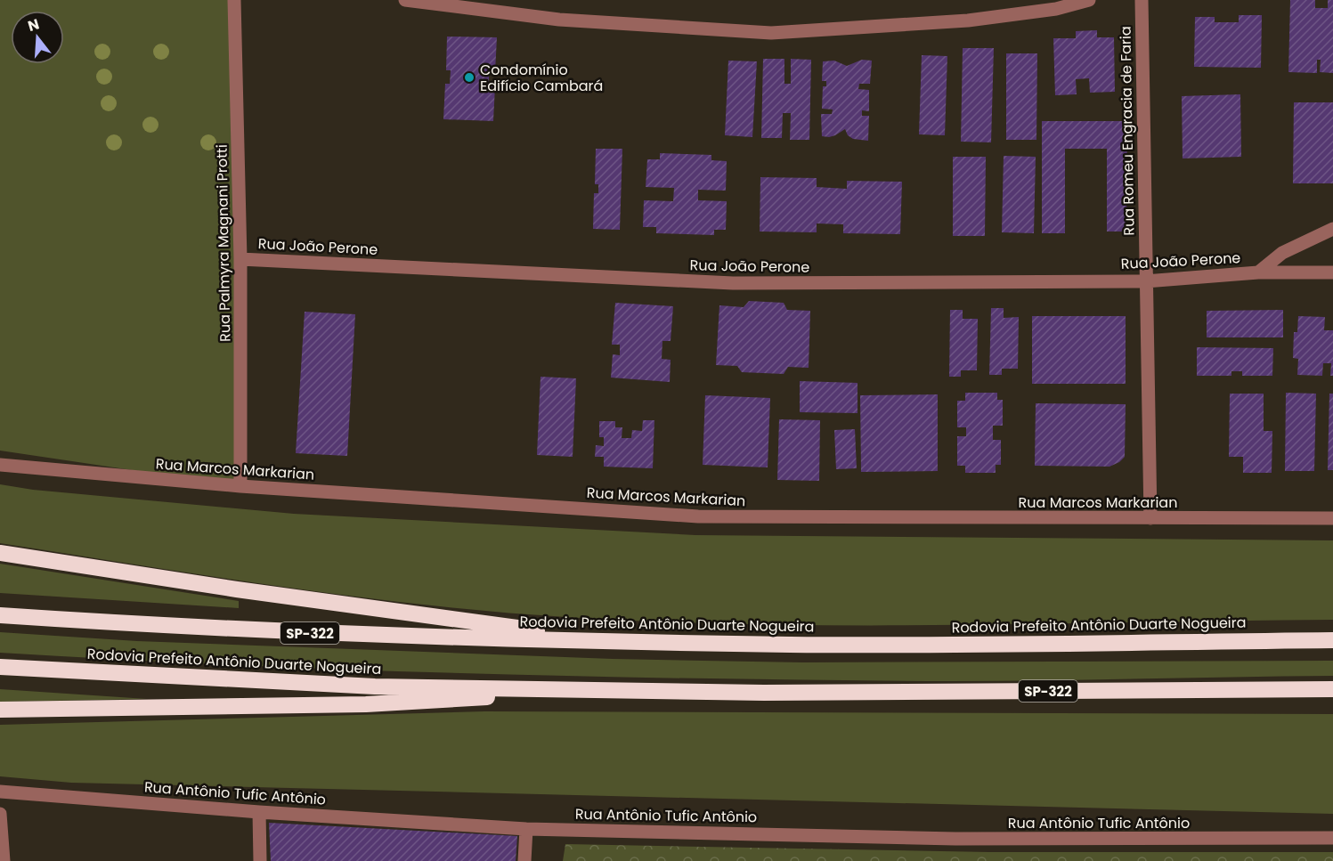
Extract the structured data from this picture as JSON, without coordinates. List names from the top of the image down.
{
  "streets": {
    "highway": ["Rodovia Prefeito Antônio Duarte Nogueira", "SP-322"],
    "street": [
      "Rua Romeu Engracia de Faria",
      "Rua Palmyra Magnani Protti",
      "Rua João Perone",
      "Rua Marcos Markarian",
      "Rua Antônio Tufic Antônio"
    ]
  },
  "crossings": [
    ["Rua Romeu Engracia de Faria", "Rua João Perone"],
    ["Rua Romeu Engracia de Faria", "Rua Marcos Markarian"],
    ["Rua Palmyra Magnani Protti", "Rua João Perone"],
    ["Rua Palmyra Magnani Protti", "Rua Marcos Markarian"]
  ],
  "places": ["Condomínio Edifício Cambará"],
  "north": "top"
}
